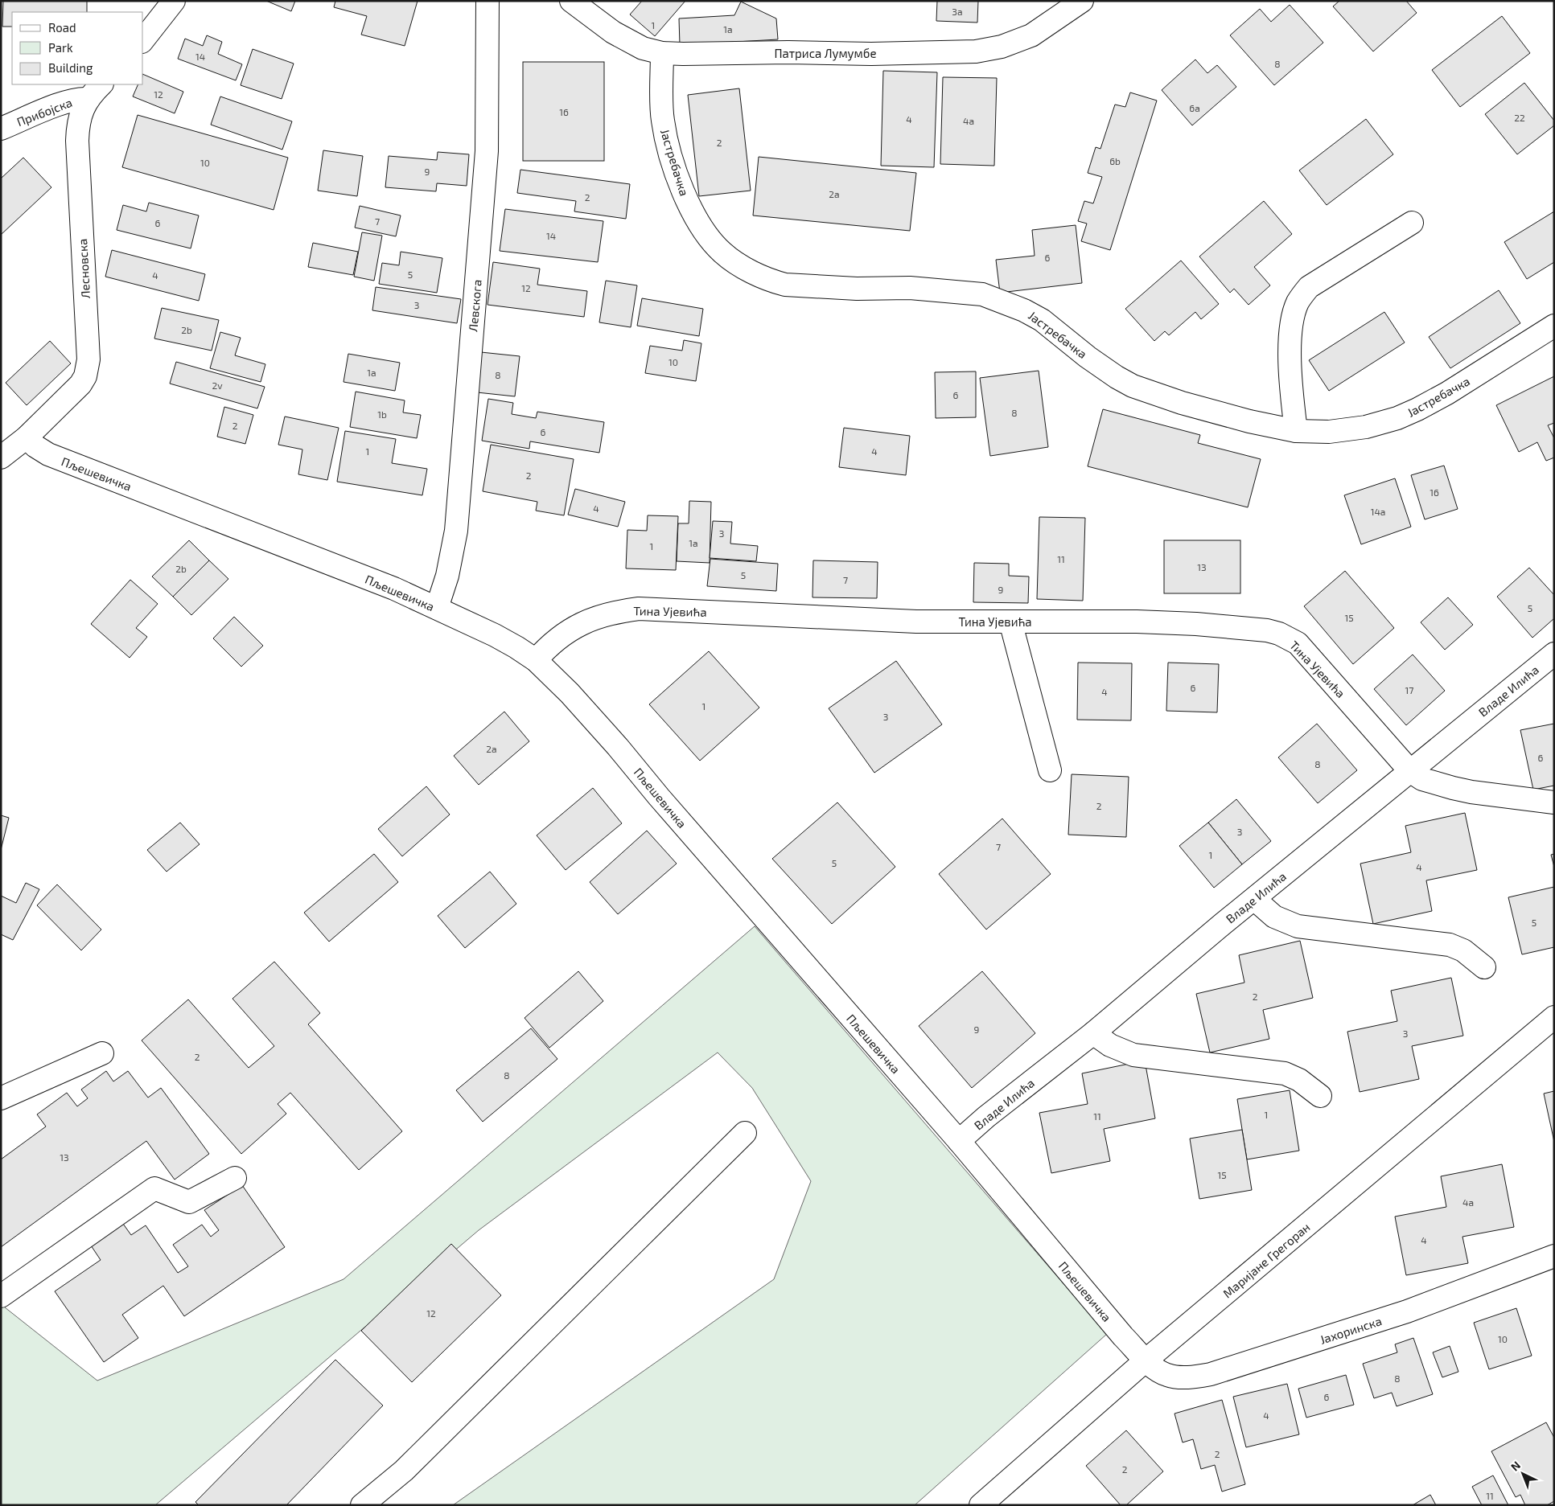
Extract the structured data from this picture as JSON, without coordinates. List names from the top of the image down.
{
  "streets": {
    "street": [
      "Патриса Лумумбе",
      "Прибојска",
      "Јастребачка",
      "Лесновска",
      "Левскога",
      "Пљешевичка",
      "Тина Ујевића",
      "Владе Илића",
      "Маријане Грегоран",
      "Јахоринска"
    ]
  },
  "crossings": [
    ["Патриса Лумумбе", "Јастребачка"],
    ["Прибојска", "Лесновска"],
    ["Лесновска", "Пљешевичка"],
    ["Левскога", "Пљешевичка"],
    ["Пљешевичка", "Тина Ујевића"],
    ["Пљешевичка", "Владе Илића"],
    ["Пљешевичка", "Маријане Грегоран"],
    ["Пљешевичка", "Јахоринска"],
    ["Тина Ујевића", "Владе Илића"],
    ["Маријане Грегоран", "Јахоринска"]
  ],
  "house_numbers": [
    "3a",
    "1",
    "1a",
    "14",
    "8",
    "12",
    "6a",
    "16",
    "22",
    "4",
    "4a",
    "2",
    "6b",
    "10",
    "9",
    "2a",
    "2",
    "7",
    "6",
    "14",
    "6",
    "5",
    "4",
    "12",
    "3",
    "2b",
    "10",
    "1a",
    "8",
    "2v",
    "6",
    "8",
    "1b",
    "2",
    "6",
    "1",
    "4",
    "2",
    "16",
    "4",
    "14a",
    "3",
    "1a",
    "1",
    "11",
    "13",
    "2b",
    "5",
    "7",
    "9",
    "5",
    "15",
    "6",
    "17",
    "4",
    "1",
    "3",
    "2a",
    "6",
    "8",
    "2",
    "3",
    "7",
    "1",
    "5",
    "4",
    "5",
    "2",
    "9",
    "3",
    "2",
    "8",
    "1",
    "11",
    "13",
    "15",
    "4a",
    "4",
    "12",
    "10",
    "8",
    "6",
    "4",
    "2",
    "2",
    "11"
  ],
  "legend": ["Road", "Park", "Building"],
  "north": "top left"
}
